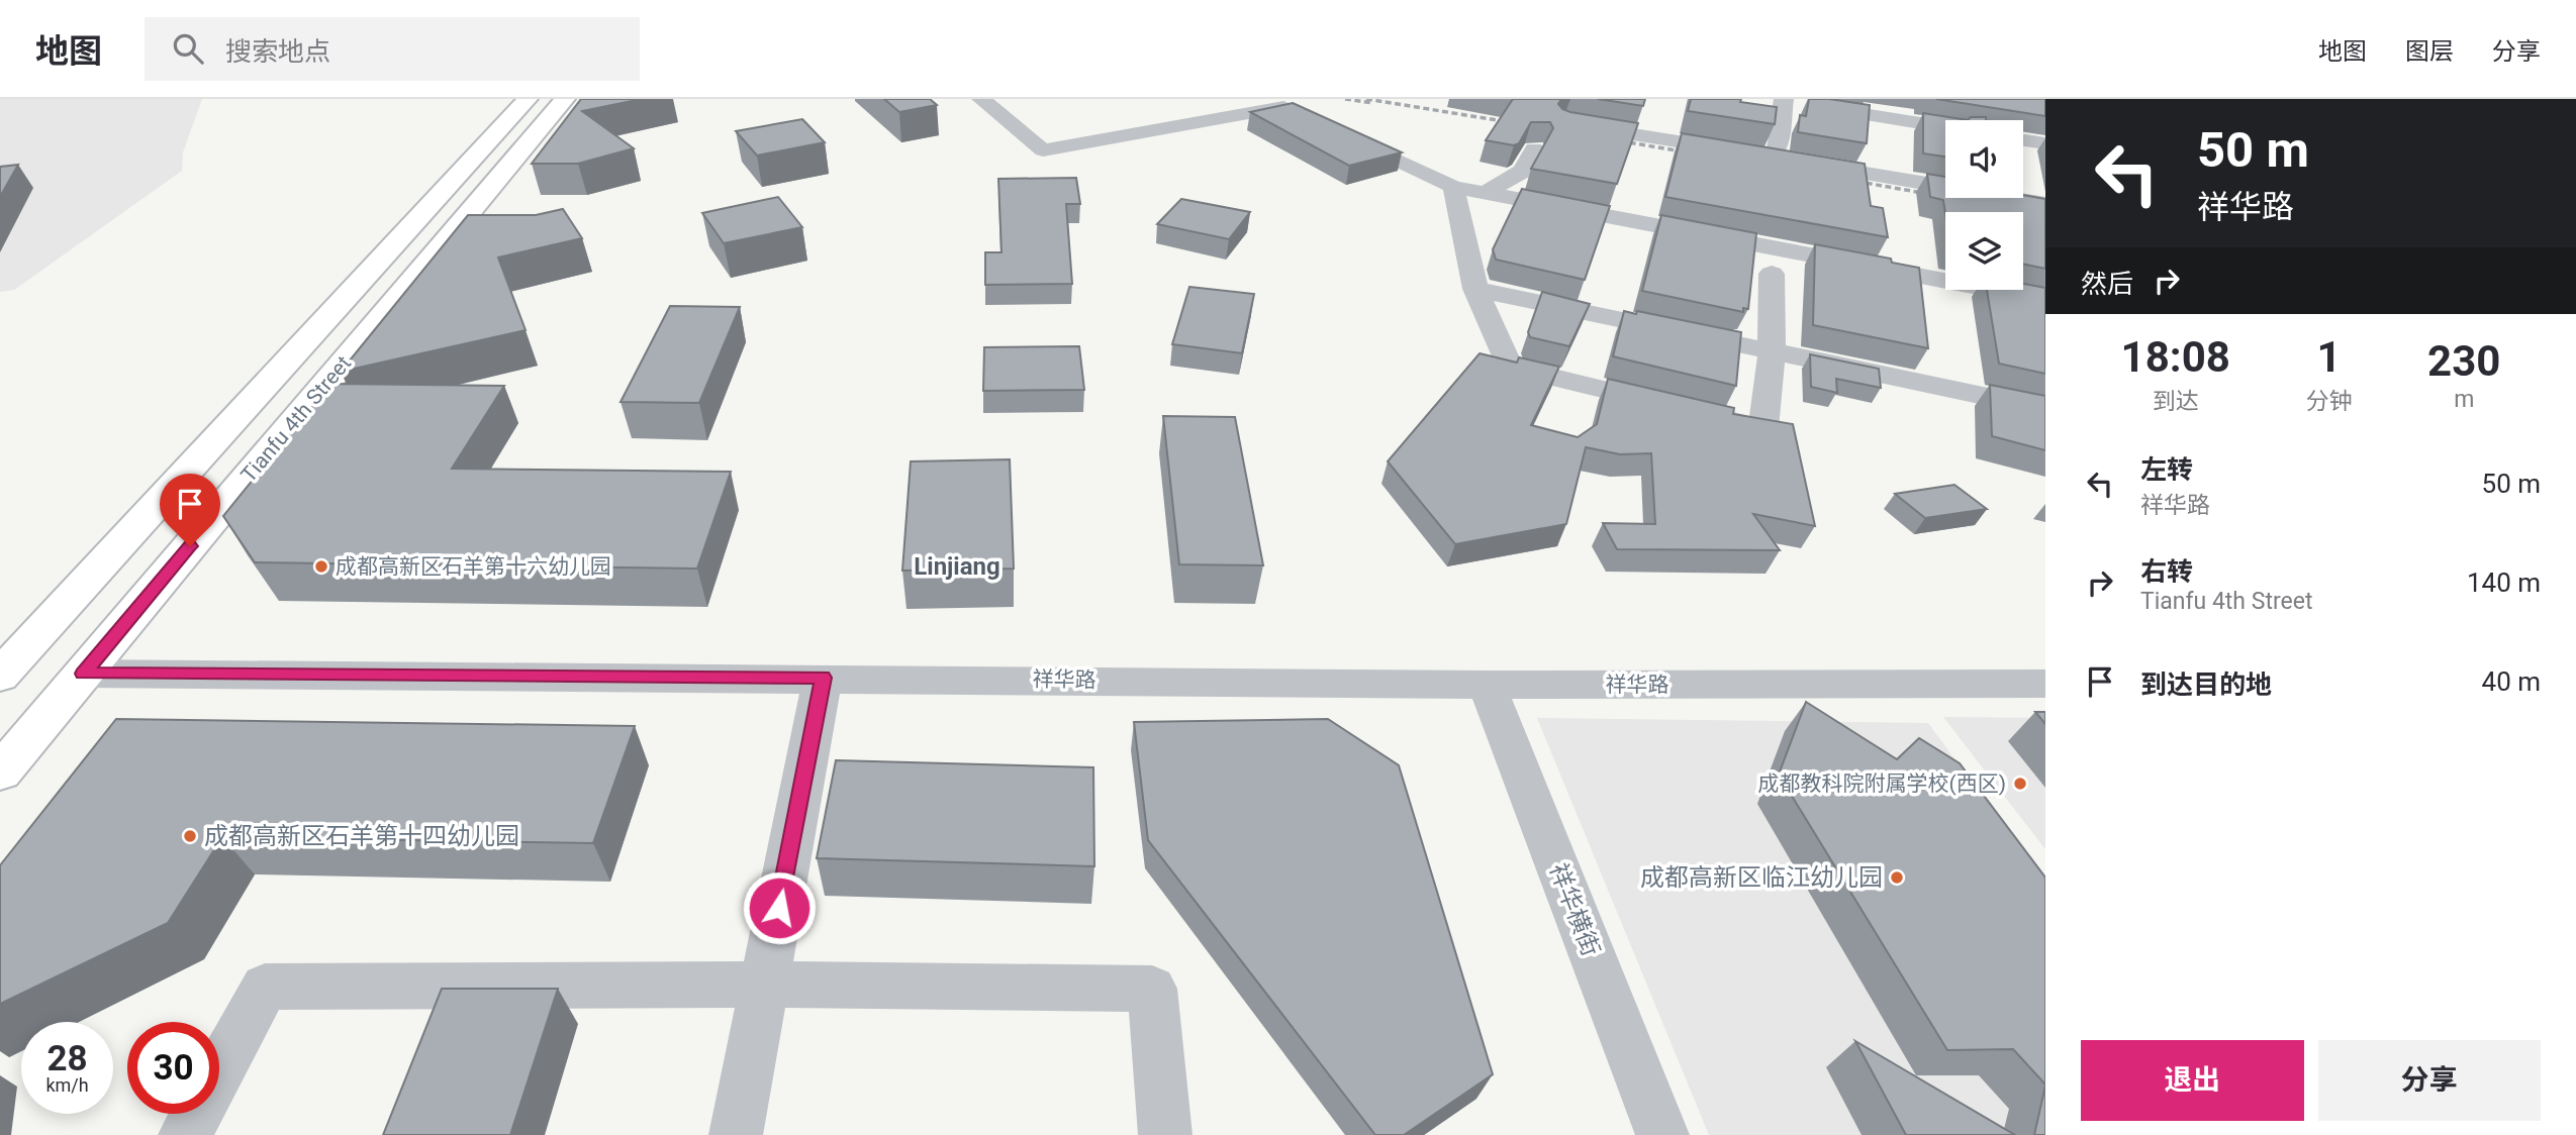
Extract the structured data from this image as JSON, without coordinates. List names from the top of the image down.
{
  "streets": {
    "main road": ["Tianfu 4th Street"],
    "street": ["祥华路", "祥华横街"]
  },
  "crossings": [
    ["Tianfu 4th Street", "祥华路"],
    ["祥华路", "祥华横街"]
  ],
  "districts": ["Linjiang"],
  "places": [
    "成都高新区石羊第十六幼儿园",
    "成都教科院附属学校(西区)",
    "成都高新区石羊第十四幼儿园",
    "成都高新区临江幼儿园"
  ],
  "page": {
    "header": "地图",
    "search": "搜索地点",
    "nav": ["地图", "图层", "分享"],
    "turn": ["50 m", "祥华路"],
    "then": "然后",
    "eta": [
      "18:08",
      "到达",
      "1",
      "分钟",
      "230",
      "m"
    ],
    "list": [
      {
        "name": "左转",
        "note": "祥华路",
        "value": "50 m"
      },
      {
        "name": "右转",
        "note": "Tianfu 4th Street",
        "value": "140 m"
      },
      {
        "name": "到达目的地",
        "value": "40 m"
      }
    ],
    "speed": "28 km/h",
    "limit": "30",
    "buttons": ["退出", "分享"]
  }
}
